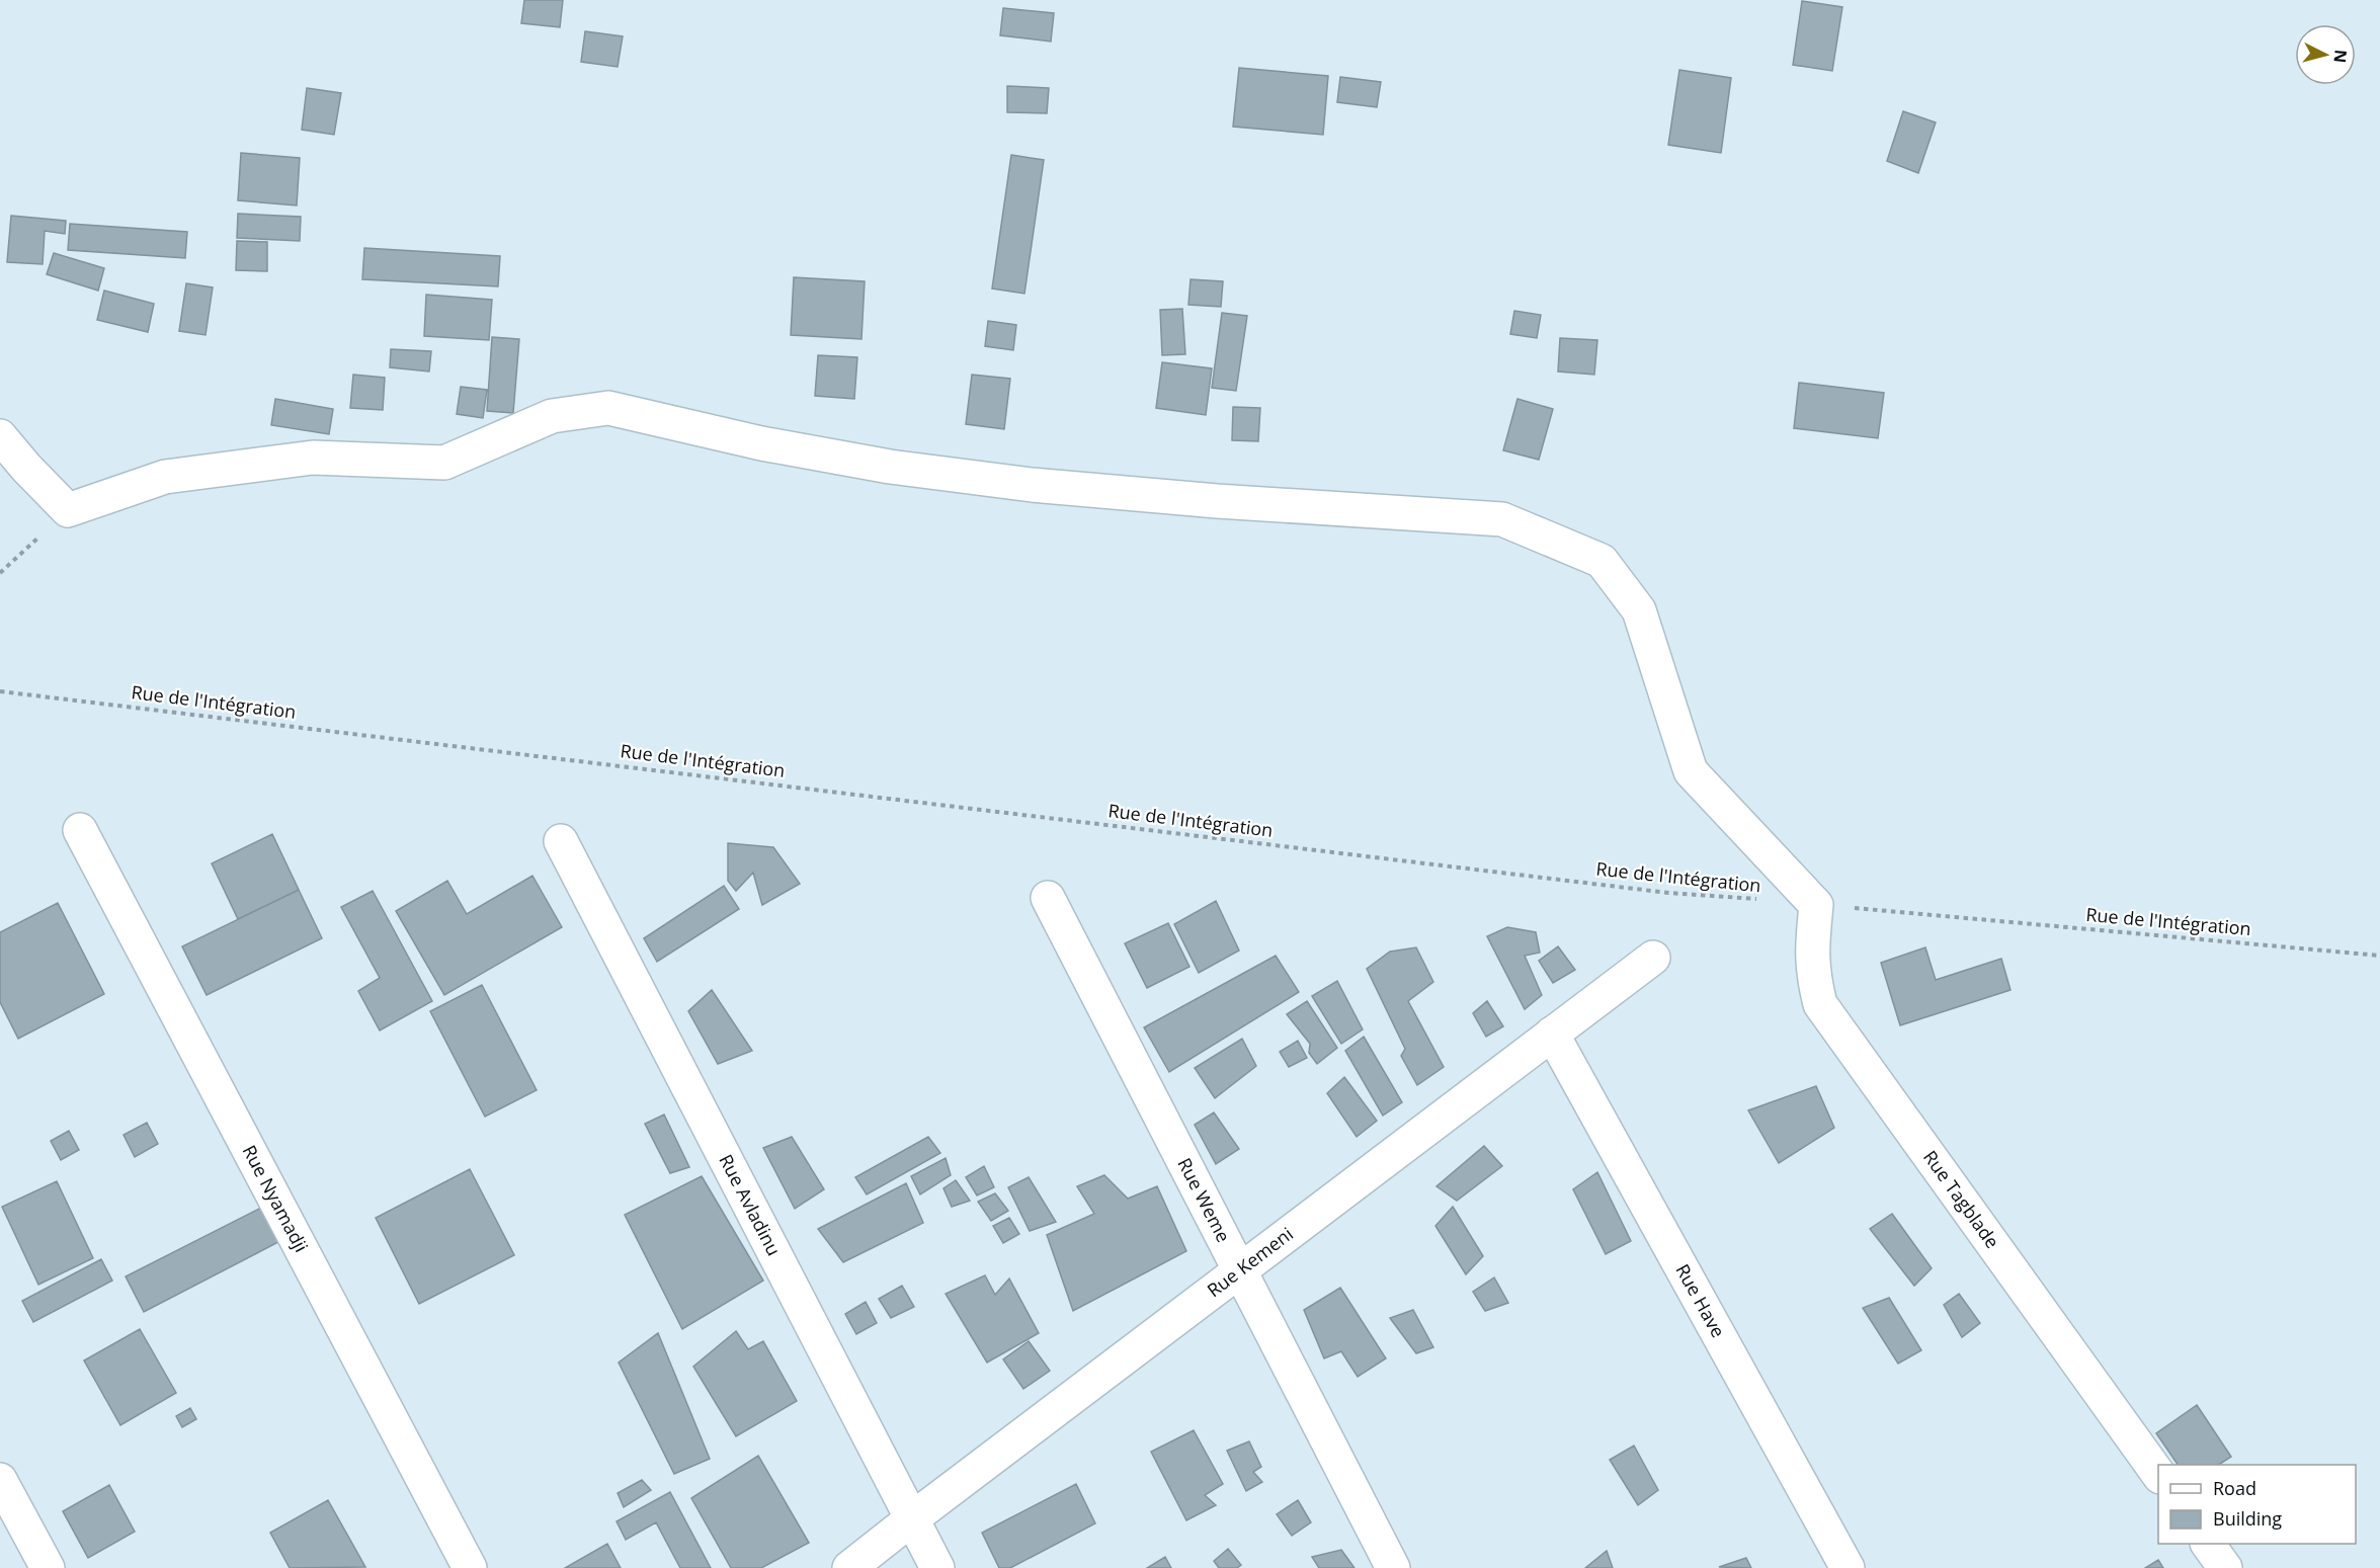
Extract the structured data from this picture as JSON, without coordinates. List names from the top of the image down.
{
  "streets": {
    "street": [
      "Rue Nyamadji",
      "Rue Tagblade",
      "Rue Weme",
      "Rue Avladinu",
      "Rue Kemeni",
      "Rue Have"
    ],
    "path": ["Rue de l'Intégration"]
  },
  "crossings": [
    ["Rue de l'Intégration", "Rue Tagblade"],
    ["Rue Weme", "Rue Kemeni"],
    ["Rue Avladinu", "Rue Kemeni"],
    ["Rue Kemeni", "Rue Have"]
  ],
  "legend": ["Road", "Building"],
  "north": "right"
}
